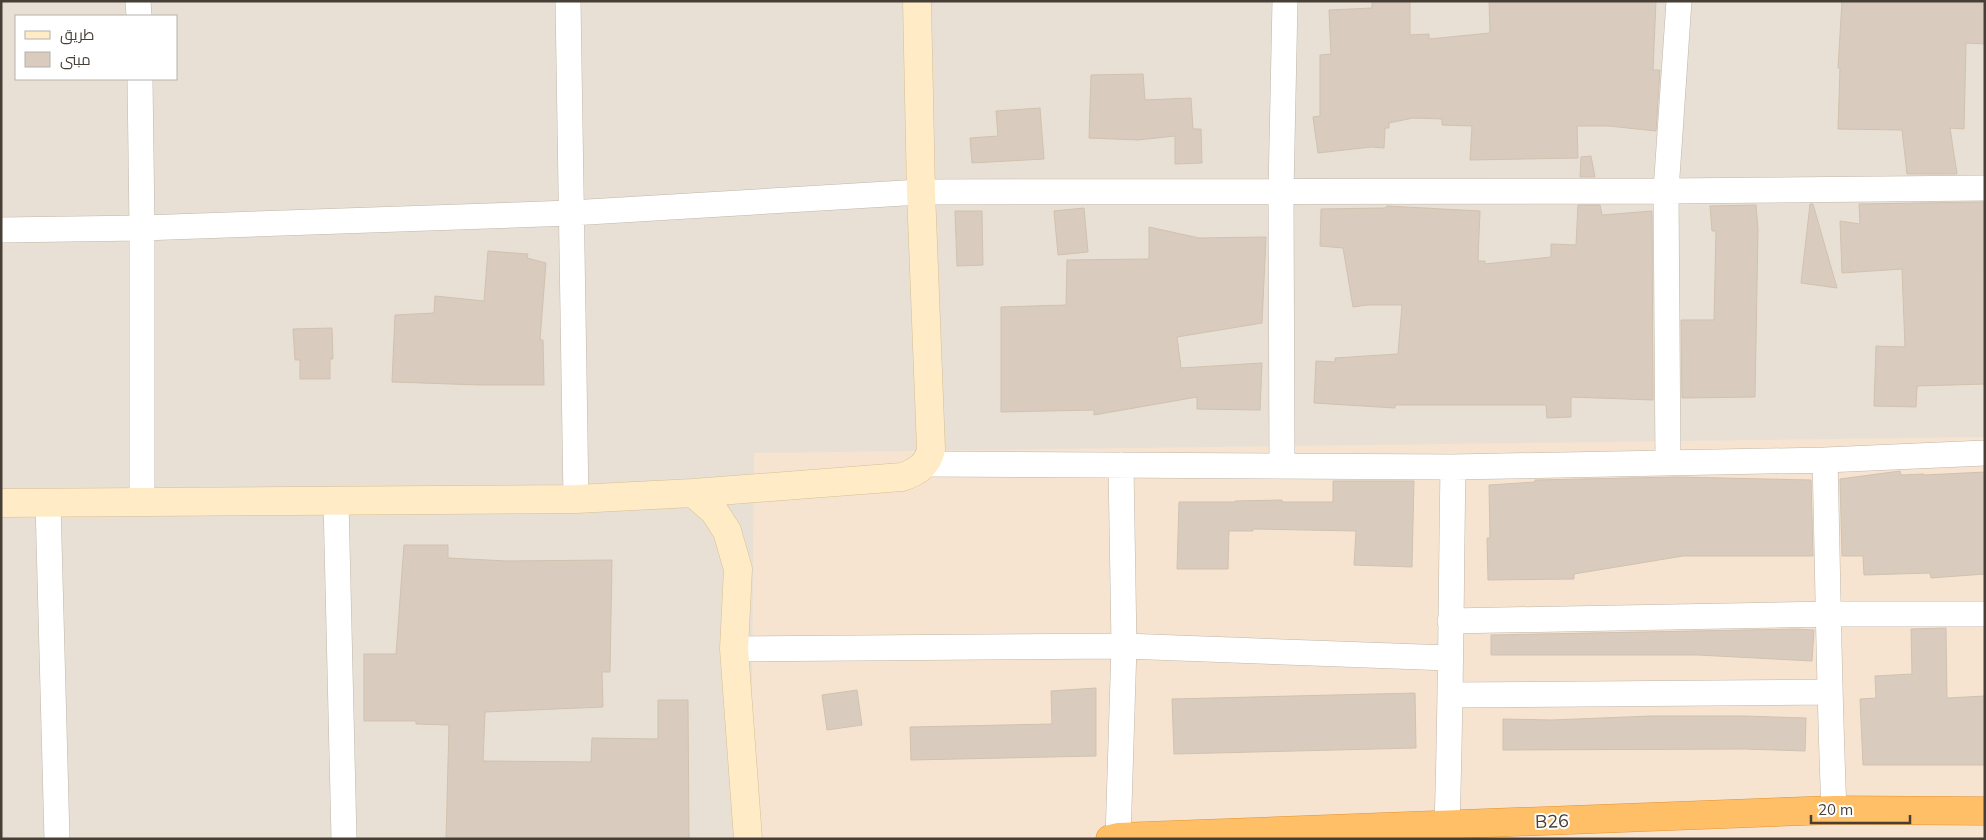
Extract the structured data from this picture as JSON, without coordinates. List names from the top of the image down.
{
  "streets": {
    "highway": ["B26"]
  },
  "legend": ["طريق", "مبنى"],
  "scale_bar": "20 m"
}
